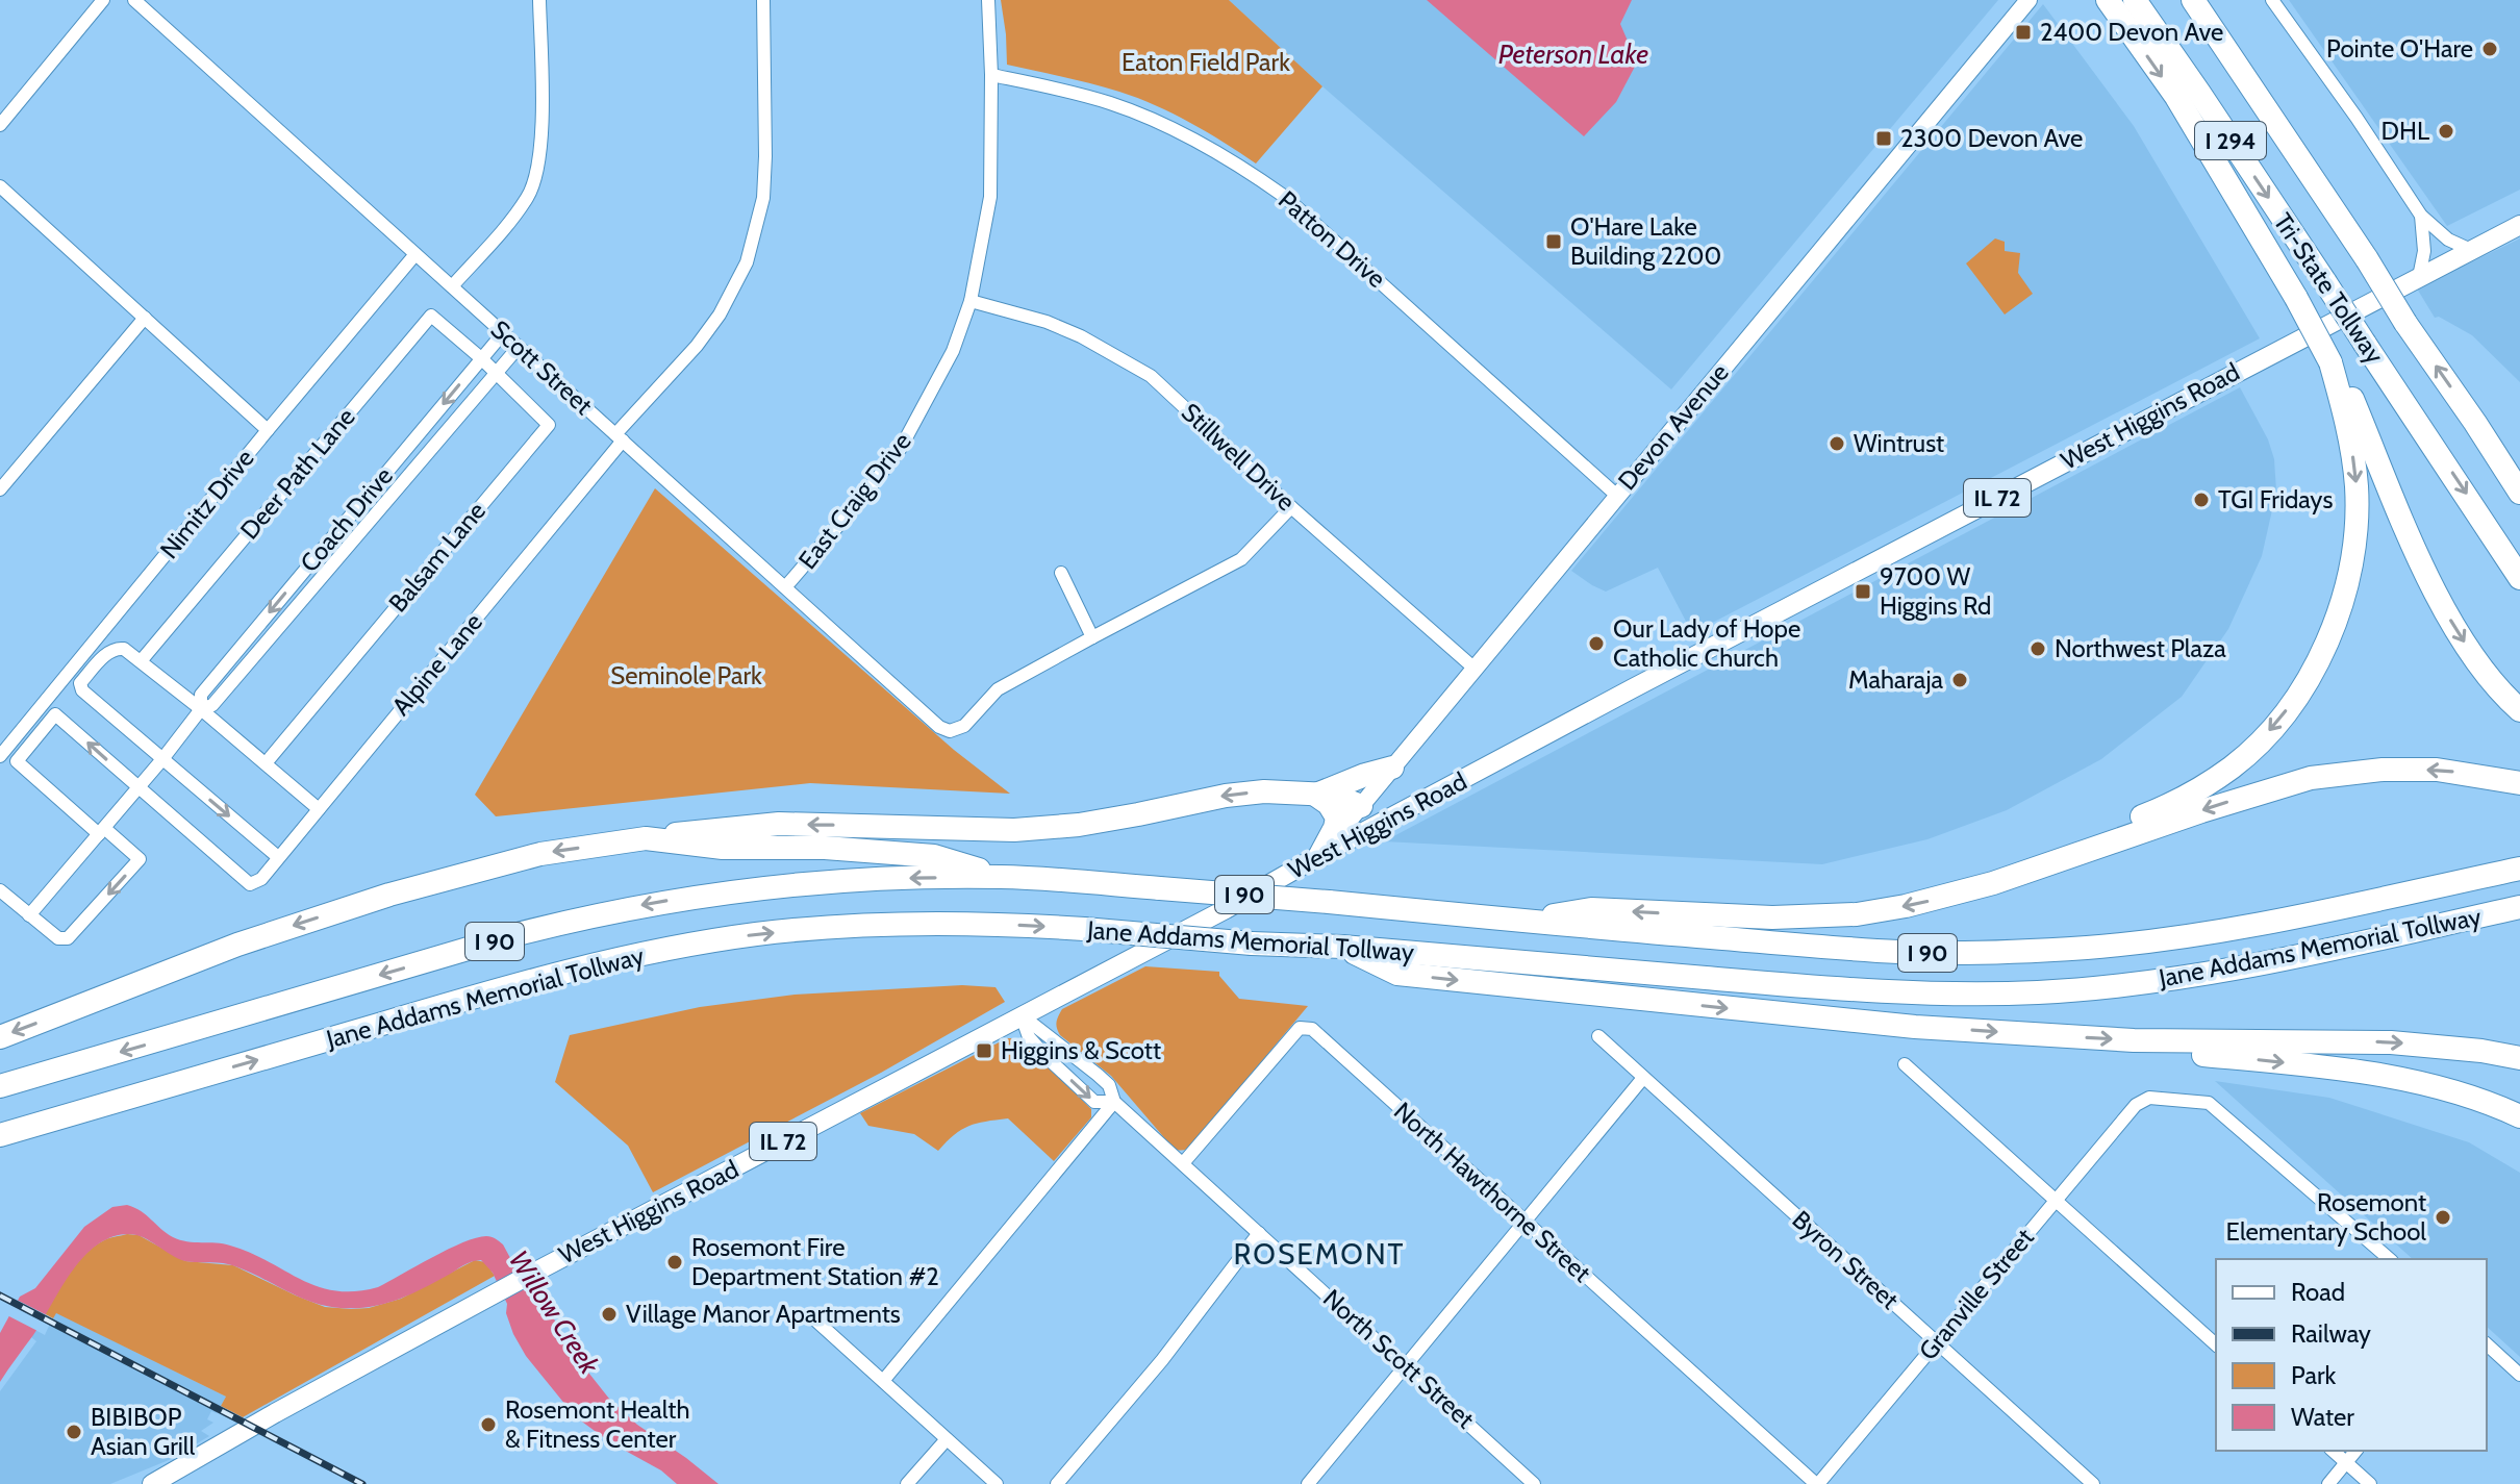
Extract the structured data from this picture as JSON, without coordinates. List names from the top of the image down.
{
  "streets": {
    "highway": [
      "I 294",
      "Tri-State Tollway",
      "I 90",
      "Jane Addams Memorial Tollway"
    ],
    "main road": ["West Higgins Road", "Devon Avenue", "IL 72"],
    "street": [
      "Patton Drive",
      "Scott Street",
      "Stillwell Drive",
      "Deer Path Lane",
      "East Craig Drive",
      "Nimitz Drive",
      "Coach Drive",
      "Balsam Lane",
      "Alpine Lane",
      "North Hawthorne Street",
      "Byron Street",
      "Granville Street",
      "North Scott Street"
    ]
  },
  "crossings": [
    ["Patton Drive", "Devon Avenue"],
    ["Patton Drive", "East Craig Drive"],
    ["Scott Street", "East Craig Drive"],
    ["Scott Street", "Nimitz Drive"],
    ["Scott Street", "Coach Drive"],
    ["Scott Street", "Alpine Lane"],
    ["West Higgins Road", "Devon Avenue"],
    ["West Higgins Road", "North Scott Street"],
    ["Devon Avenue", "Stillwell Drive"],
    ["Stillwell Drive", "East Craig Drive"],
    ["Deer Path Lane", "Coach Drive"],
    ["Deer Path Lane", "Balsam Lane"],
    ["Coach Drive", "Balsam Lane"],
    ["Coach Drive", "Alpine Lane"],
    ["North Hawthorne Street", "Granville Street"],
    ["North Hawthorne Street", "North Scott Street"],
    ["Byron Street", "Granville Street"]
  ],
  "districts": ["ROSEMONT"],
  "water": ["Peterson Lake", "Willow Creek"],
  "parks": ["Eaton Field Park", "Seminole Park"],
  "places": {
    "transit": [
      "2400 Devon Ave",
      "2300 Devon Ave",
      "O'Hare Lake Building 2200",
      "9700 W Higgins Rd",
      "Higgins & Scott"
    ],
    "other": [
      "Pointe O'Hare",
      "DHL",
      "Wintrust",
      "TGI Fridays",
      "Our Lady of Hope Catholic Church",
      "Northwest Plaza",
      "Maharaja",
      "Rosemont Elementary School",
      "Rosemont Fire Department Station #2",
      "Village Manor Apartments",
      "Rosemont Health & Fitness Center",
      "BIBIBOP Asian Grill"
    ]
  },
  "legend": [
    "Road",
    "Railway",
    "Park",
    "Water"
  ]
}
